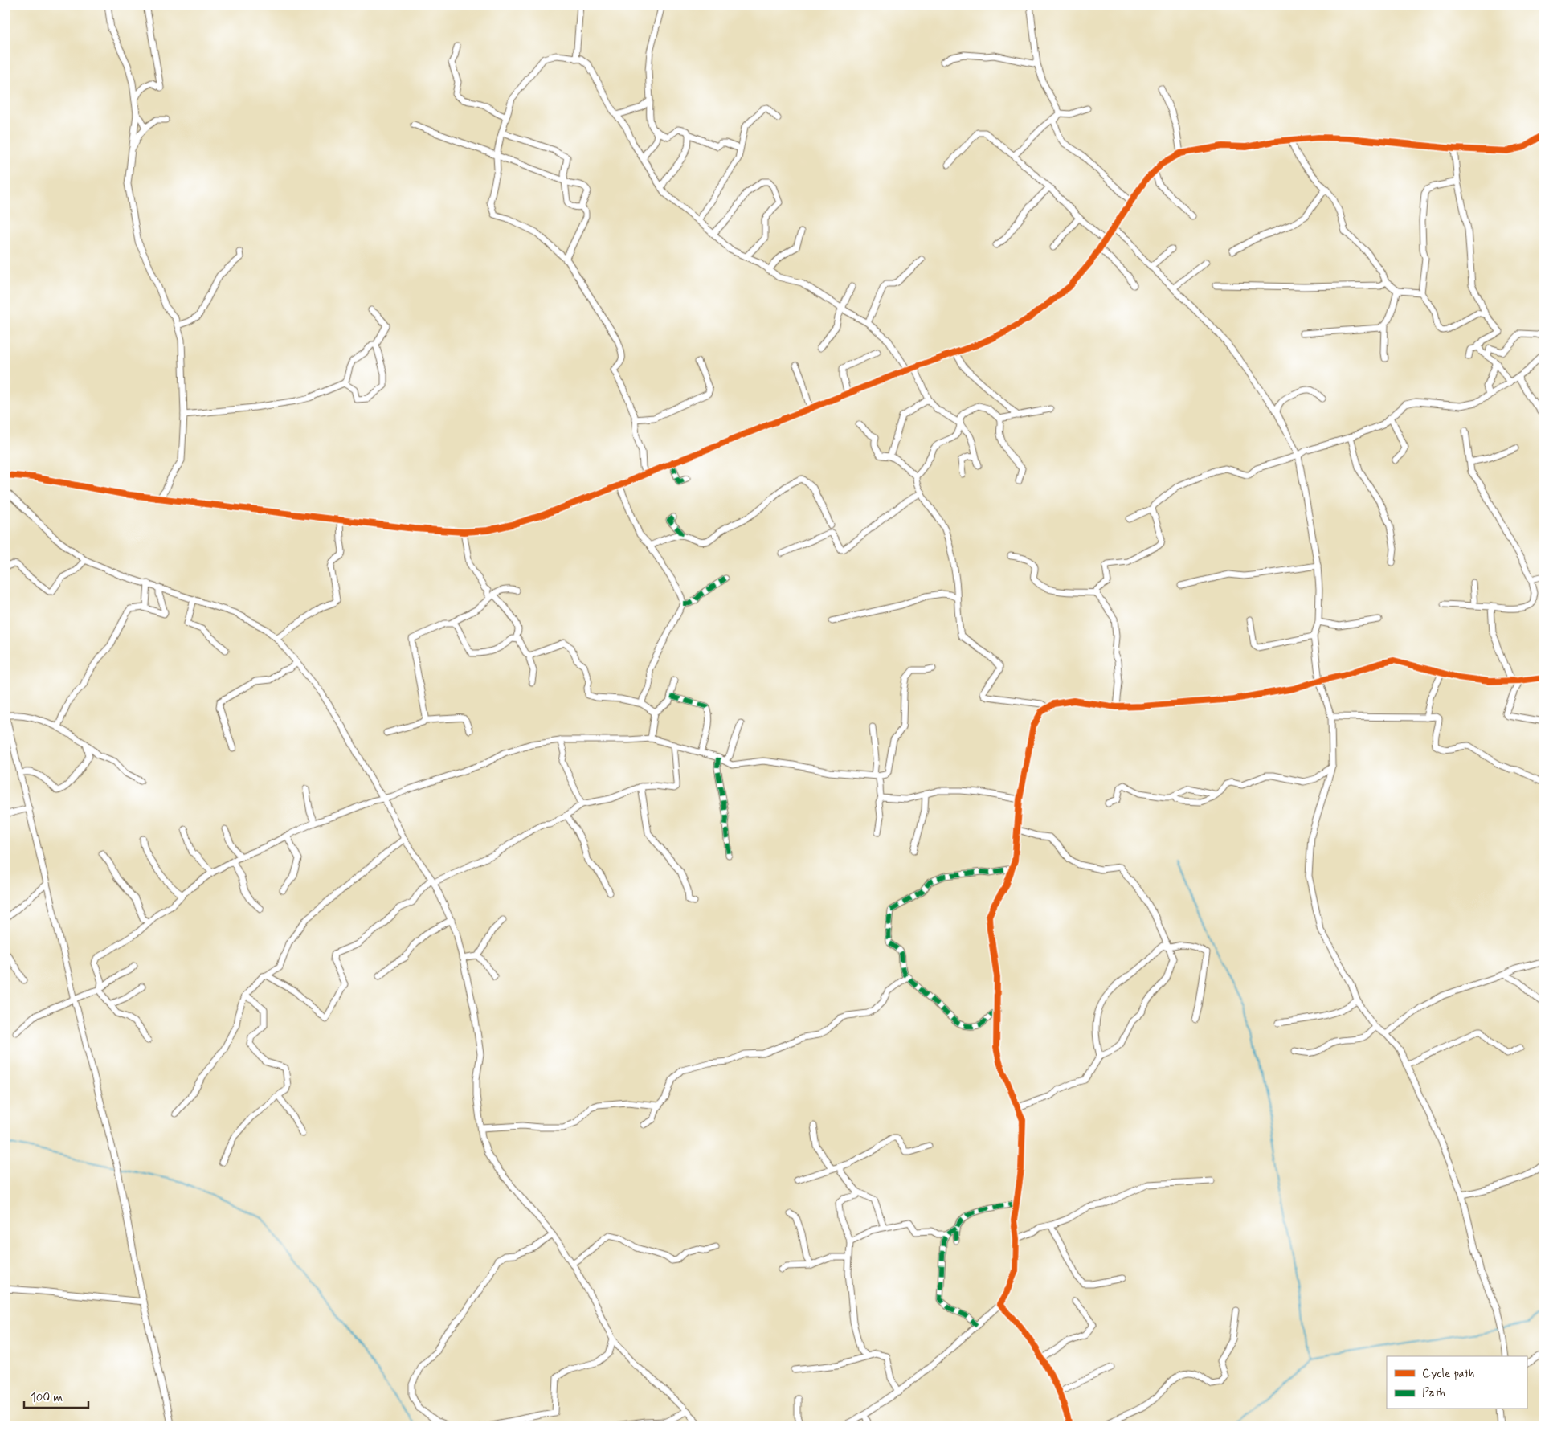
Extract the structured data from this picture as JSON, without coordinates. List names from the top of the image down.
{
  "legend": ["Cycle path", "Path"],
  "scale_bar": "100 m"
}
